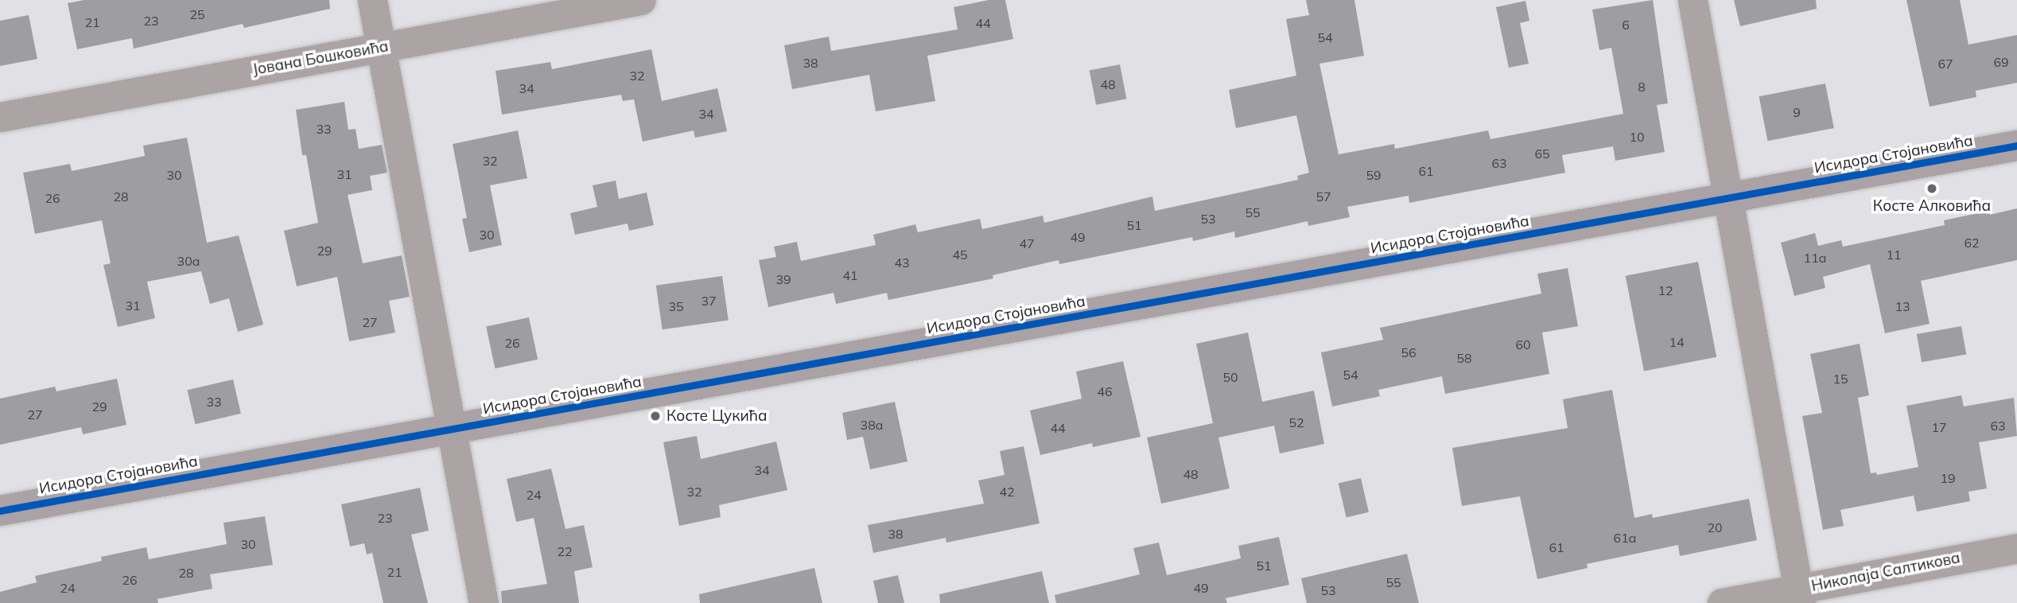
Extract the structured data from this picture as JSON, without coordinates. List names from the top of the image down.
{
  "streets": {
    "street": ["Јована Бошковића", "Исидора Стојановића", "Николаја Салтикова"]
  },
  "places": ["Косте Алковића", "Косте Цукића"],
  "house_numbers": [
    "25",
    "23",
    "21",
    "44",
    "6",
    "54",
    "69",
    "38",
    "67",
    "32",
    "48",
    "8",
    "34",
    "9",
    "34",
    "33",
    "10",
    "65",
    "32",
    "63",
    "61",
    "31",
    "30",
    "59",
    "28",
    "57",
    "26",
    "55",
    "53",
    "51",
    "30",
    "49",
    "62",
    "47",
    "29",
    "45",
    "11",
    "11a",
    "30a",
    "43",
    "41",
    "39",
    "12",
    "37",
    "31",
    "35",
    "13",
    "27",
    "14",
    "26",
    "60",
    "56",
    "58",
    "54",
    "50",
    "15",
    "46",
    "33",
    "29",
    "27",
    "52",
    "38a",
    "63",
    "17",
    "44",
    "34",
    "48",
    "19",
    "32",
    "42",
    "24",
    "23",
    "20",
    "38",
    "61a",
    "30",
    "61",
    "22",
    "51",
    "21",
    "28",
    "26",
    "55",
    "24",
    "49",
    "53"
  ]
}
